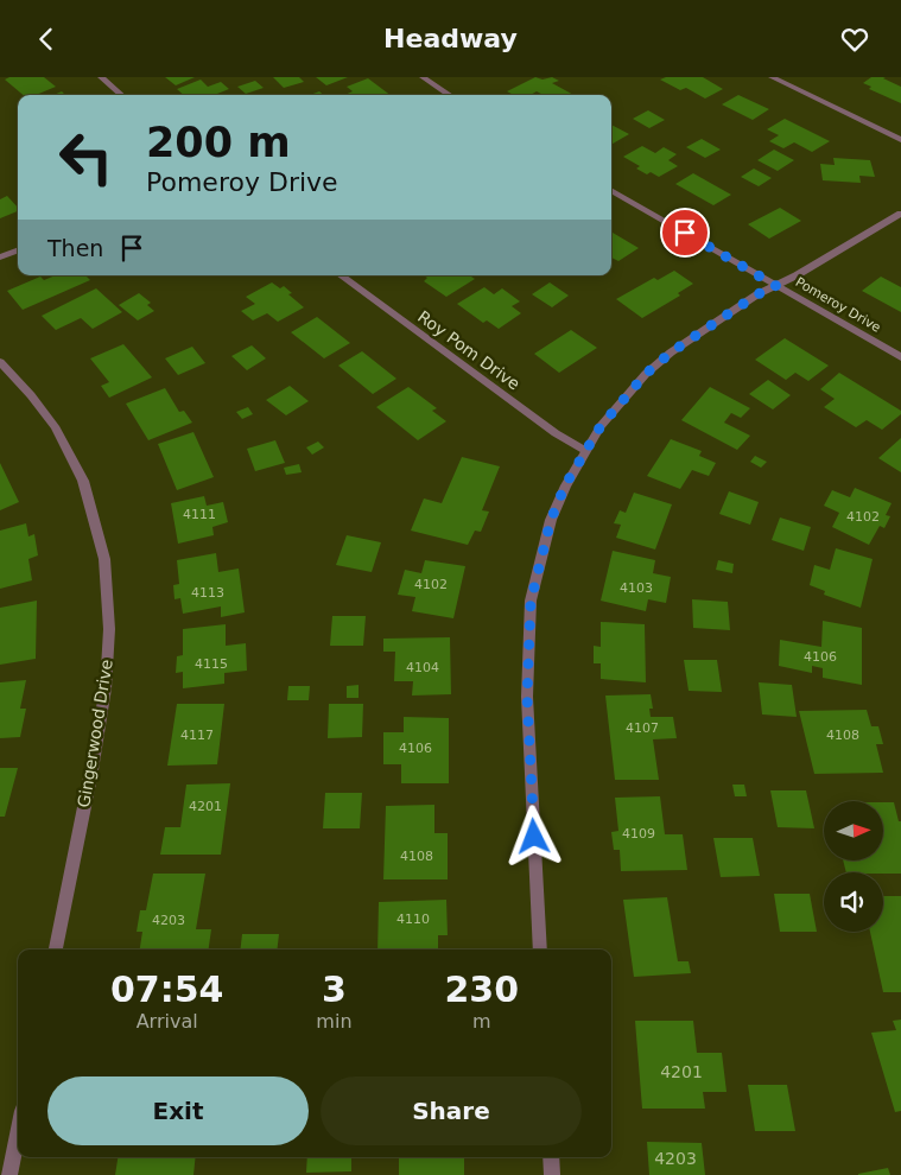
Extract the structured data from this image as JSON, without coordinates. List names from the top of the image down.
{
  "streets": {
    "street": ["Pomeroy Drive", "Roy Pom Drive", "Gingerwood Drive"]
  },
  "house_numbers": [
    "4111",
    "4102",
    "4102",
    "4103",
    "4113",
    "4106",
    "4115",
    "4104",
    "4107",
    "4117",
    "4108",
    "4106",
    "4201",
    "4109",
    "4108",
    "4110",
    "4203",
    "4201",
    "4203"
  ],
  "north": "right",
  "page": {
    "header": "Headway",
    "turn": ["200 m", "Pomeroy Drive"],
    "then": "Then",
    "eta": [
      "07:54",
      "Arrival",
      "3",
      "min",
      "230",
      "m"
    ],
    "buttons": ["Exit", "Share"]
  }
}
